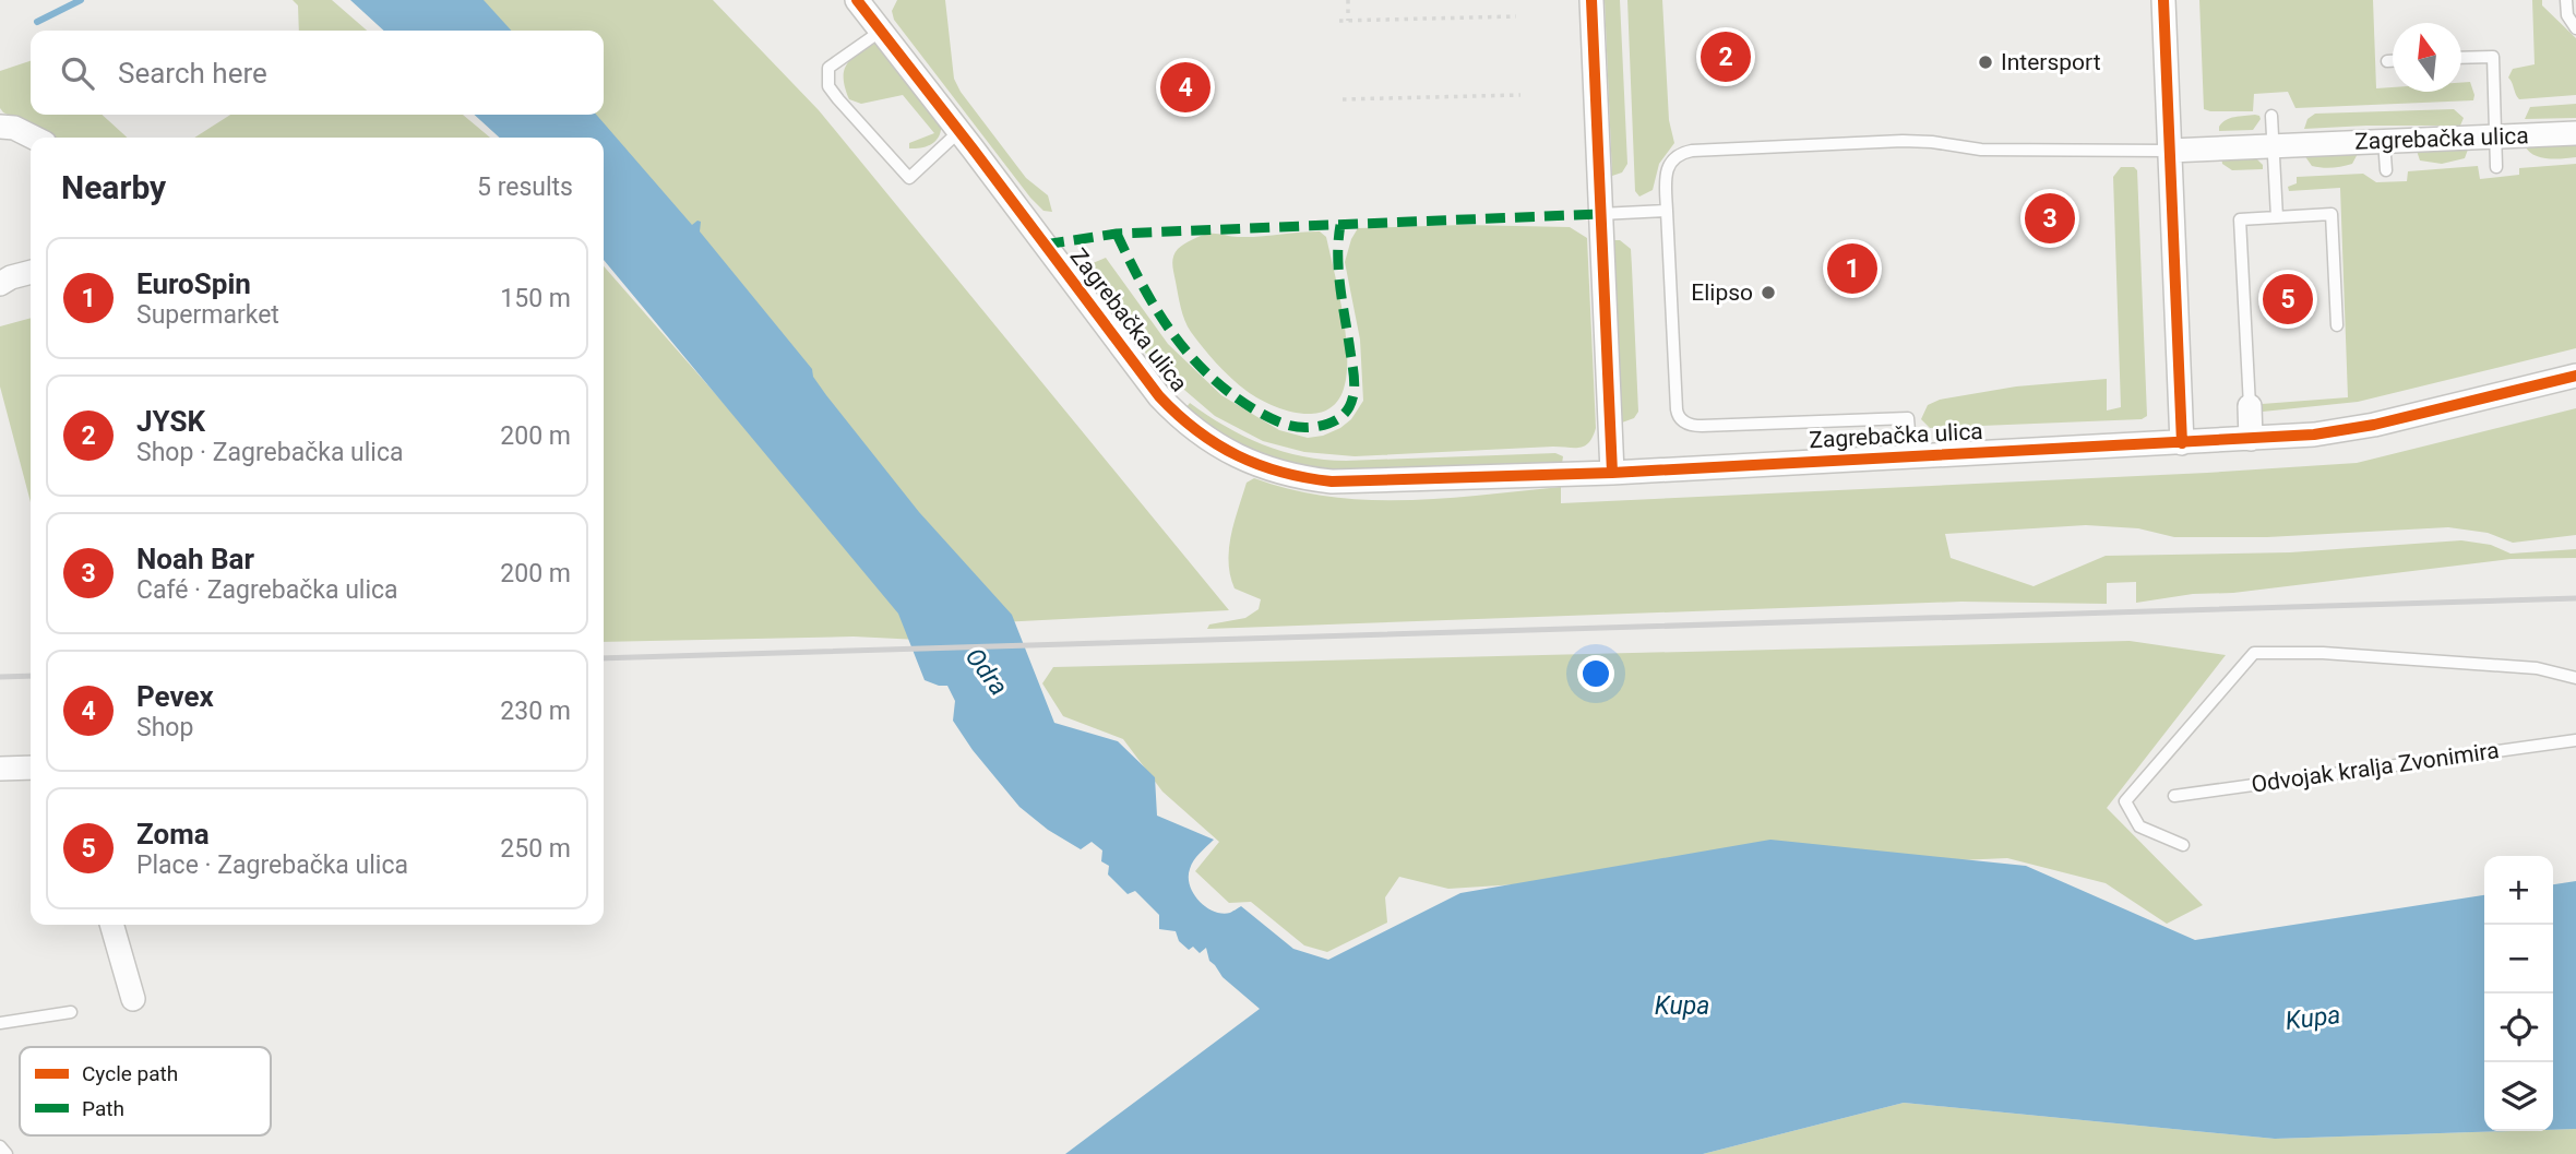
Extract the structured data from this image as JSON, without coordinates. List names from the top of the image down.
{
  "streets": {
    "street": ["Zagrebačka ulica"],
    "lane": ["Odvojak kralja Zvonimira"]
  },
  "water": ["Odra", "Kupa"],
  "places": ["Intersport", "Elipso"],
  "legend": ["Cycle path", "Path"],
  "north": "top",
  "page": {
    "pins": [
      "2",
      "4",
      "3",
      "1",
      "5"
    ],
    "search": "Search here",
    "heading": ["Nearby", "5 results"],
    "list": [
      {
        "mark": "1",
        "name": "EuroSpin",
        "note": "Supermarket",
        "value": "150 m"
      },
      {
        "mark": "2",
        "name": "JYSK",
        "note": "Shop · Zagrebačka ulica",
        "value": "200 m"
      },
      {
        "mark": "3",
        "name": "Noah Bar",
        "note": "Café · Zagrebačka ulica",
        "value": "200 m"
      },
      {
        "mark": "4",
        "name": "Pevex",
        "note": "Shop",
        "value": "230 m"
      },
      {
        "mark": "5",
        "name": "Zoma",
        "note": "Place · Zagrebačka ulica",
        "value": "250 m"
      }
    ],
    "map_buttons": ["+", "−"]
  }
}
